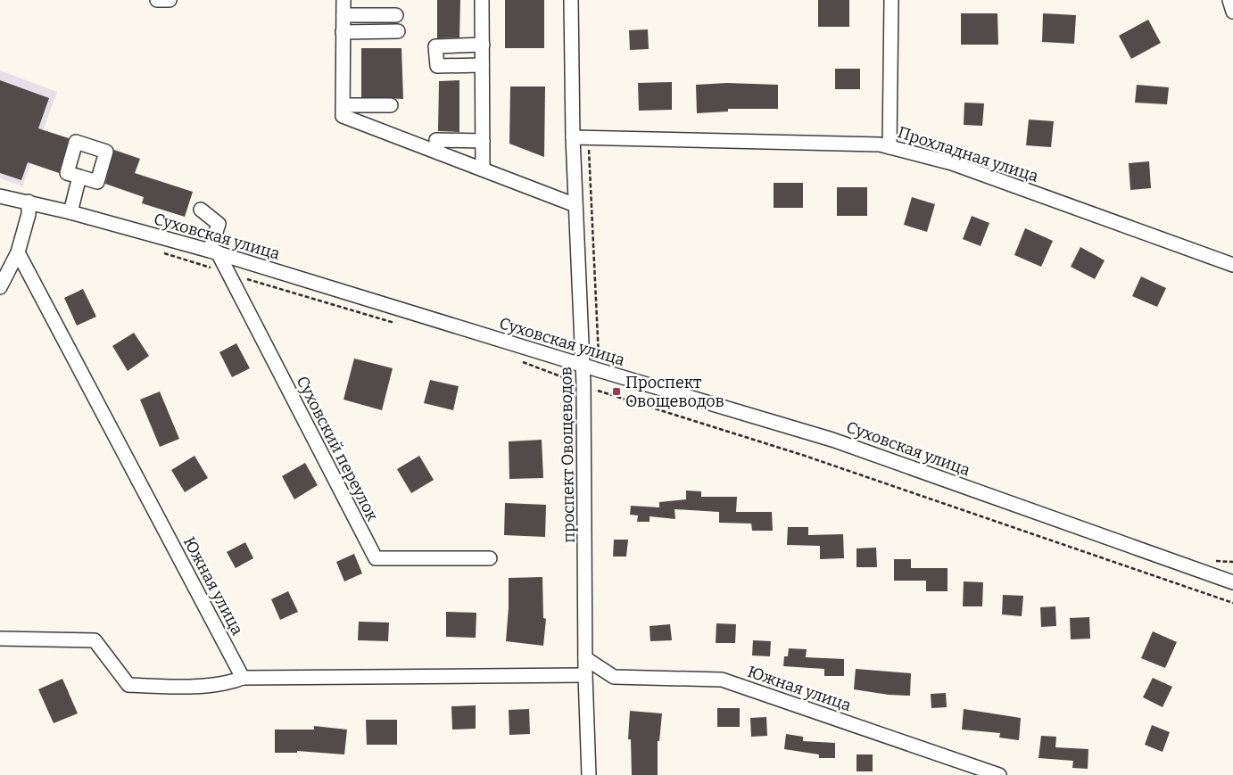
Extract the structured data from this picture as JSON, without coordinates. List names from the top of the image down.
{
  "streets": {
    "street": [
      "Прохладная улица",
      "Суховская улица",
      "Суховский переулок",
      "проспект Овощеводов",
      "Южная улица"
    ]
  },
  "crossings": [
    ["Прохладная улица", "проспект Овощеводов"],
    ["Суховская улица", "Суховский переулок"],
    ["Суховская улица", "проспект Овощеводов"],
    ["проспект Овощеводов", "Южная улица"]
  ],
  "places": {
    "transit": ["Проспект Овощеводов"]
  }
}
